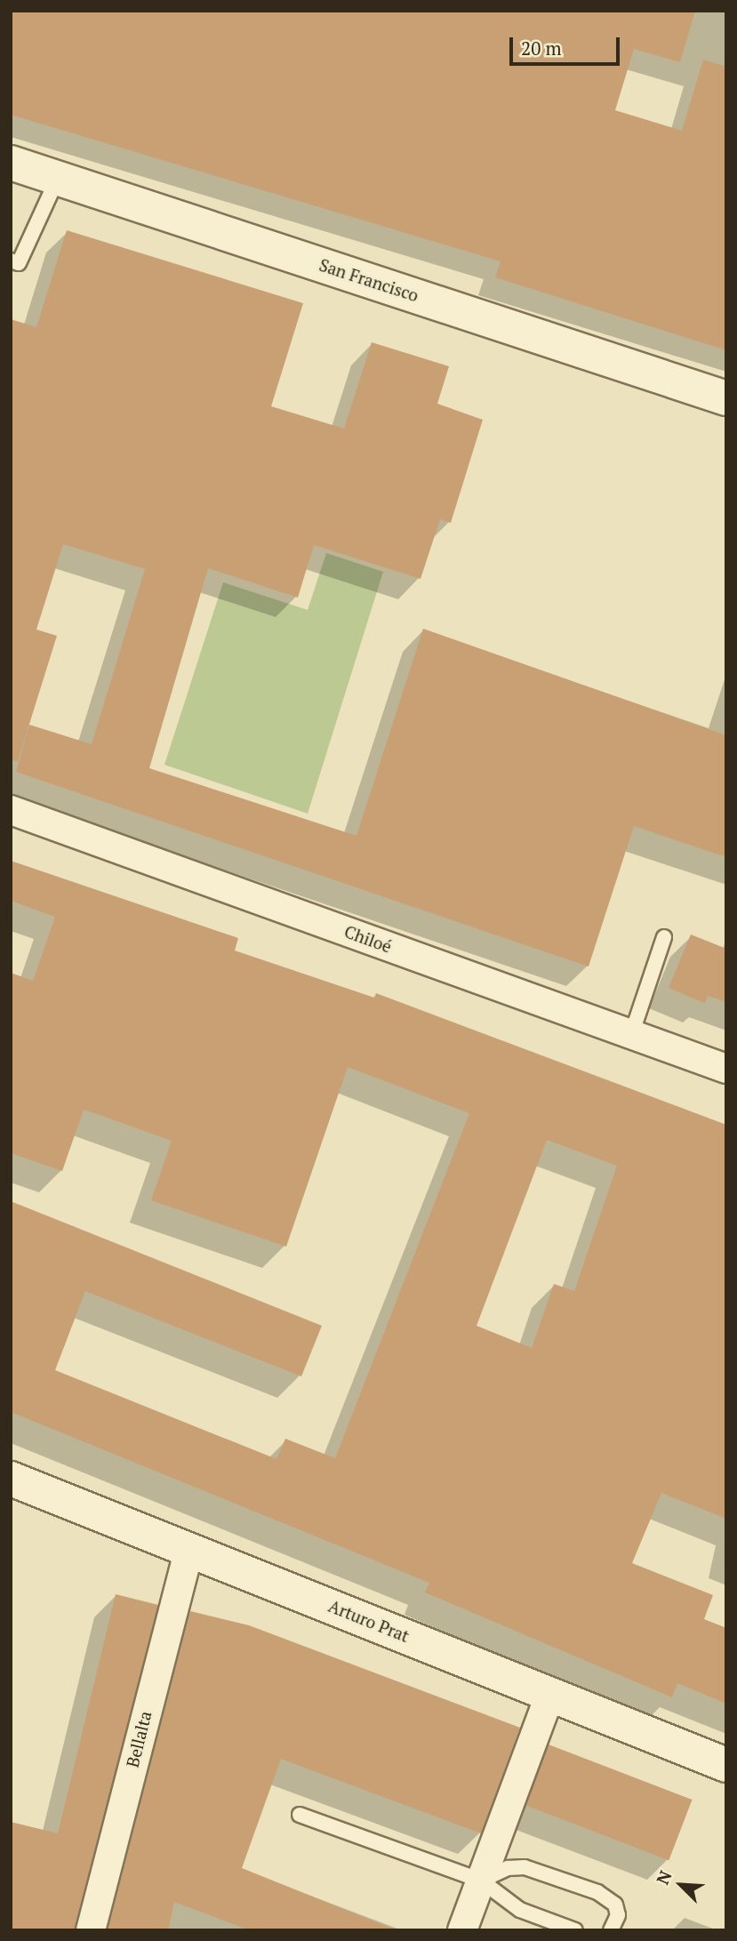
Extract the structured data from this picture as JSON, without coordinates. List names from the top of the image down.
{
  "streets": {
    "street": [
      "San Francisco",
      "Chiloé",
      "Arturo Prat",
      "Bellalta"
    ]
  },
  "crossings": [
    ["Arturo Prat", "Bellalta"]
  ],
  "scale_bar": "20 m",
  "north": "top left"
}
